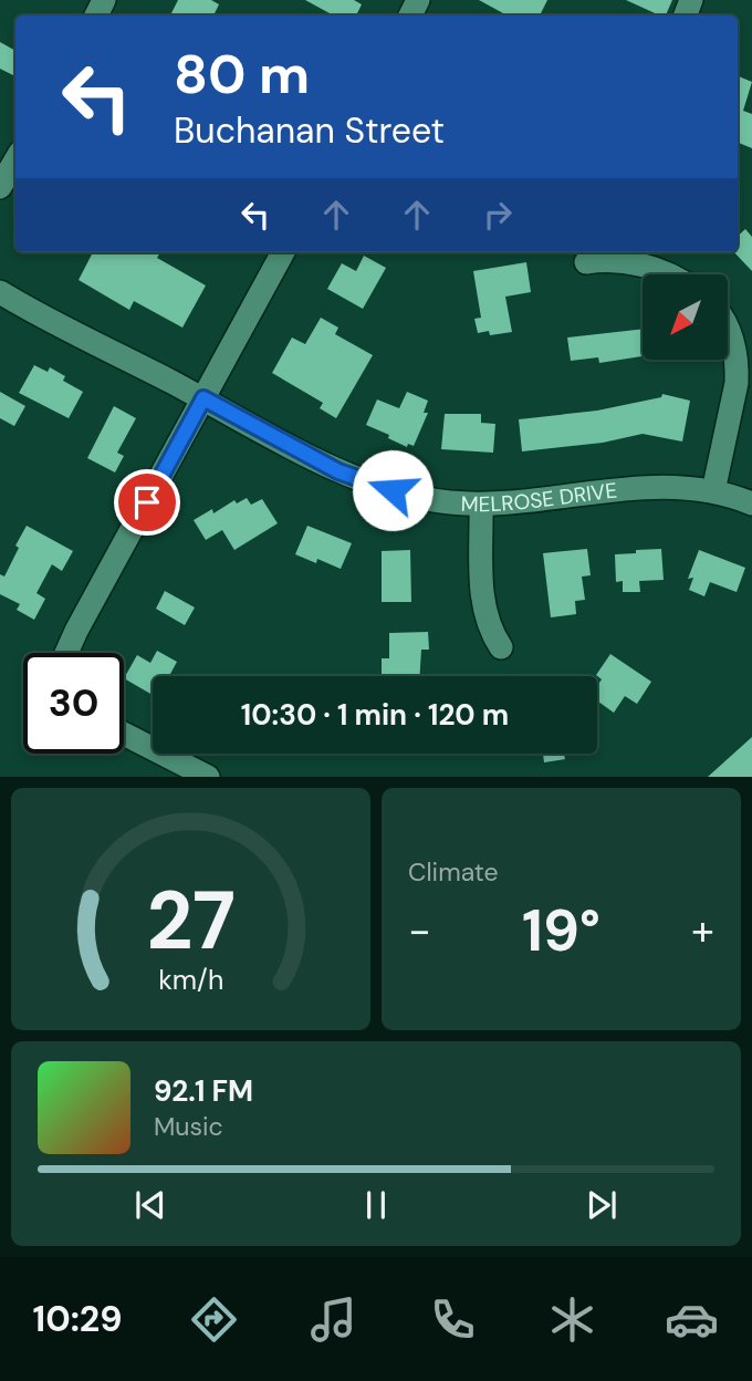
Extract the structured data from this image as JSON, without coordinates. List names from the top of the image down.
{
  "streets": {
    "street": ["MELROSE DRIVE"]
  },
  "north": "bottom left",
  "page": {
    "turn": ["80 m", "Buchanan Street"],
    "limit": "30",
    "trip": "10:30 · 1 min · 120 m",
    "tile": "Climate",
    "heat": ["−", "19°", "+"],
    "song": ["92.1 FM", "Music"],
    "tabs": "10:29",
    "gauge": ["27", "km/h"]
  }
}
